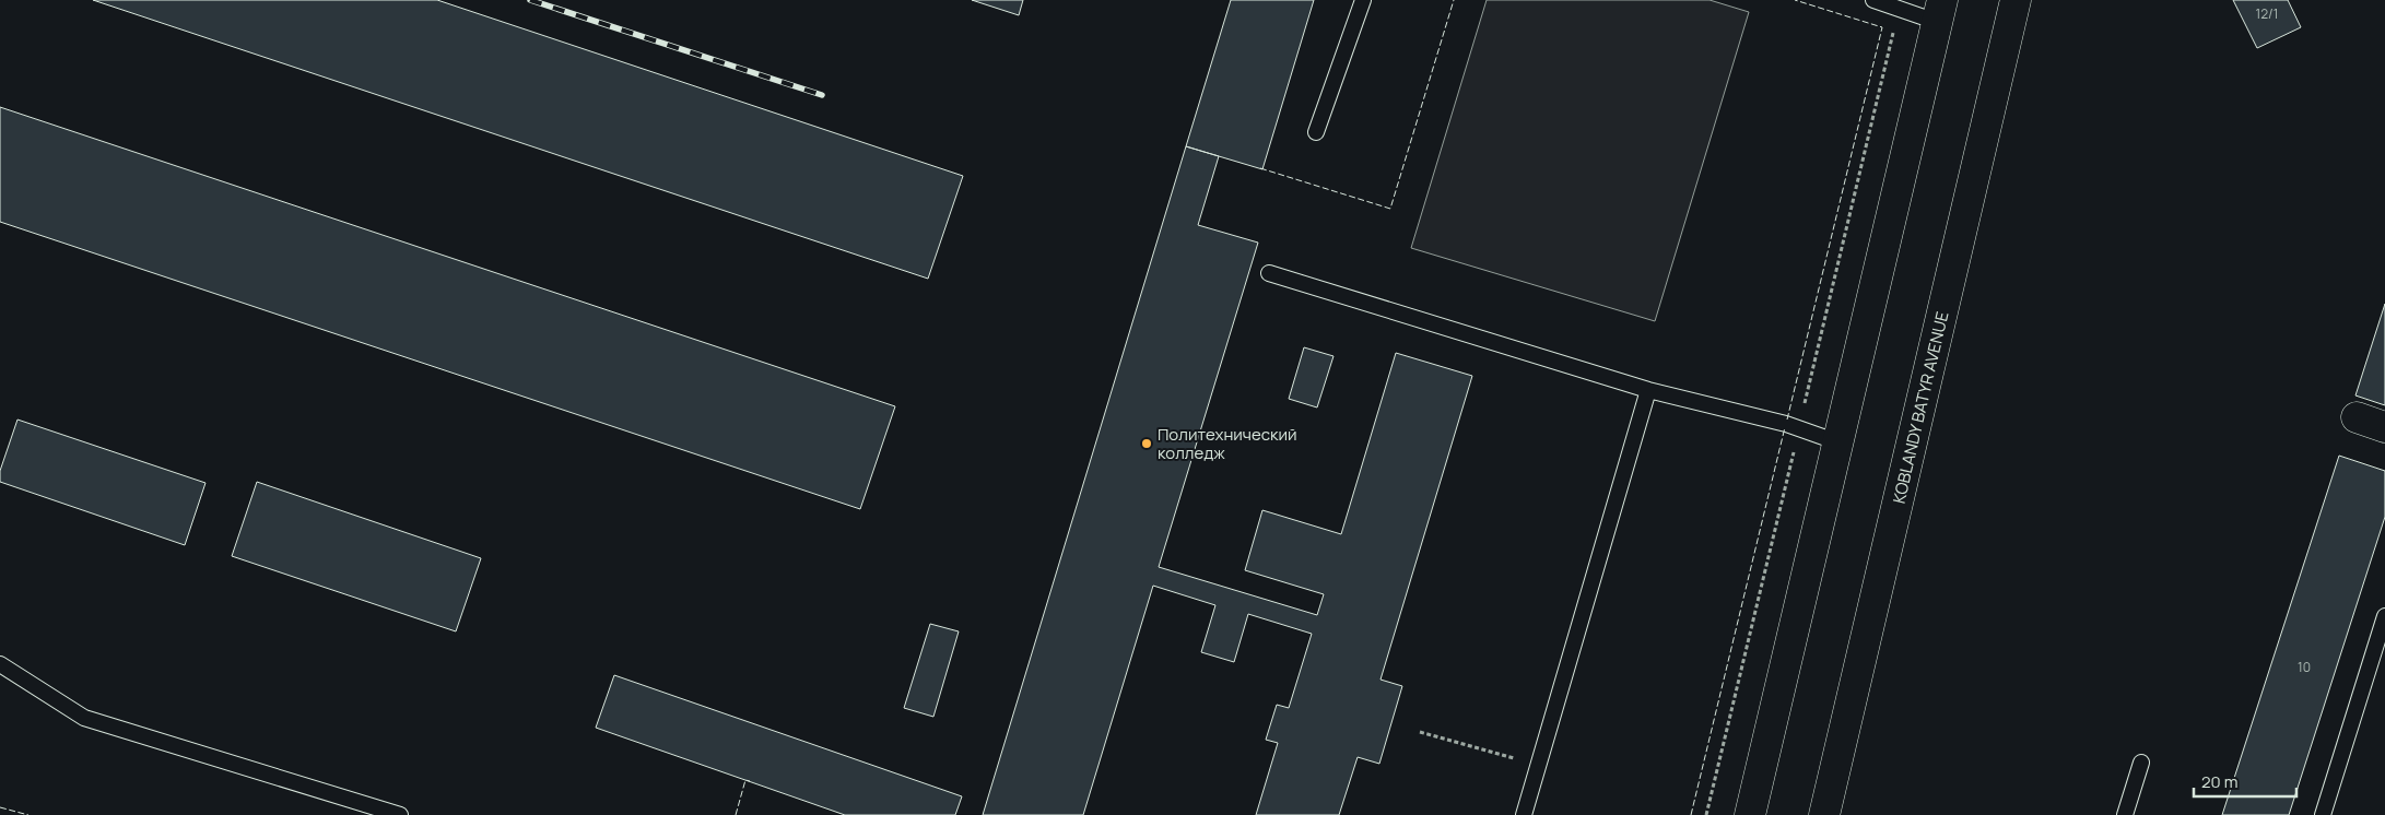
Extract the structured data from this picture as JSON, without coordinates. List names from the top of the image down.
{
  "streets": {
    "main road": ["KOBLANDY BATYR AVENUE"]
  },
  "places": ["Политехнический колледж"],
  "house_numbers": ["12/1", "10"],
  "scale_bar": "20 m"
}
